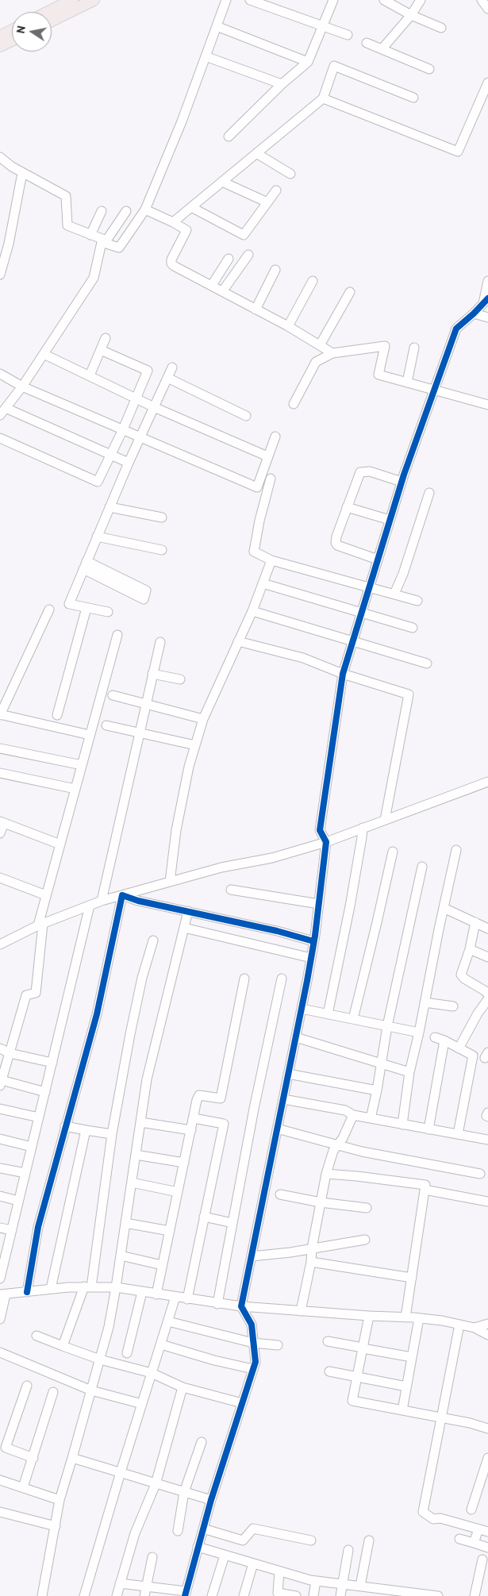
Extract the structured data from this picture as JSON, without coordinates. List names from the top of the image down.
{
  "north": "left"
}
